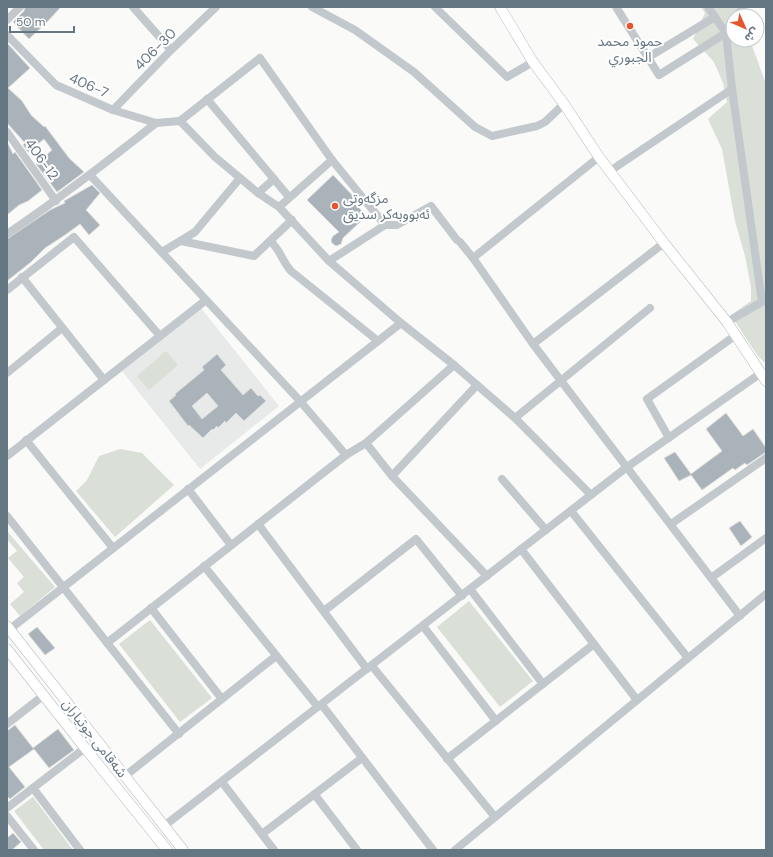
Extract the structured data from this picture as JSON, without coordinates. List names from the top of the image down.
{
  "streets": {
    "main road": ["شەقامی جوتیاران"],
    "street": ["406-30", "406-7", "406-12"]
  },
  "crossings": [
    ["406-30", "406-7"]
  ],
  "places": ["حمود محمد الجبوري", "مزگەوتی ئەبووبەکر سدیق"],
  "scale_bar": "50 m",
  "north": "bottom right"
}
